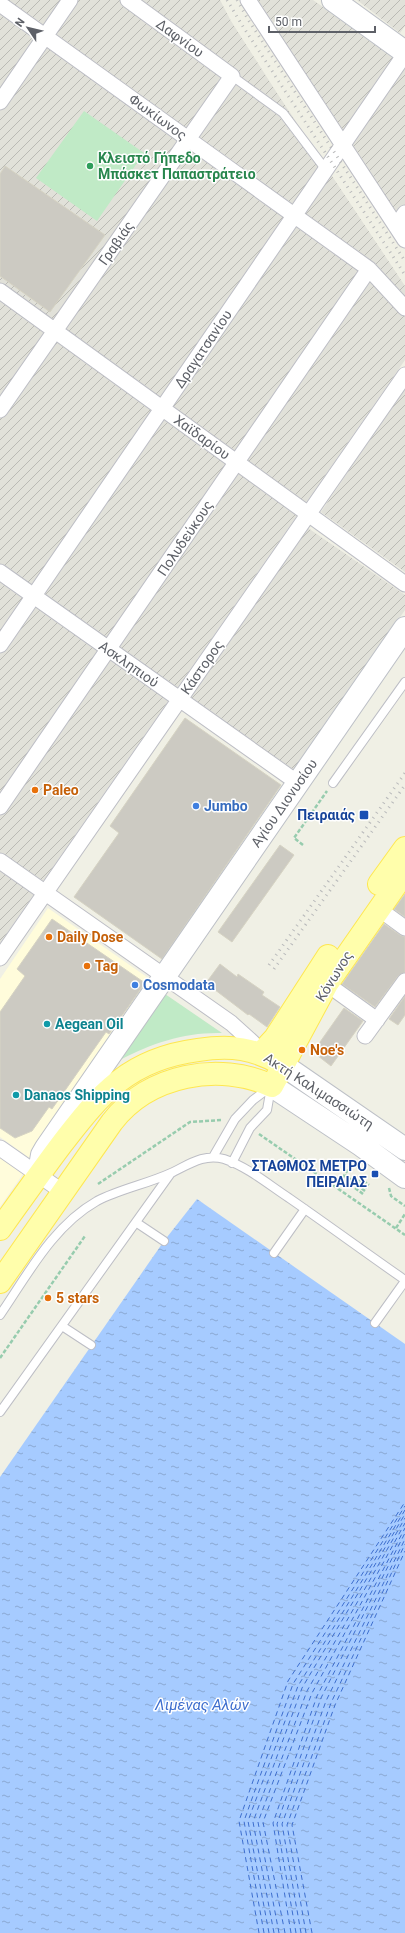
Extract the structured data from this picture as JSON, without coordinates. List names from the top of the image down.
{
  "streets": {
    "main road": ["Αγίου Διονυσίου", "Κόνωνος", "Ακτή Καλιμασσιώτη"],
    "street": [
      "Δαφνίου",
      "Φωκίωνος",
      "Γραβιάς",
      "Δραγατσανίου",
      "Χαϊδαρίου",
      "Πολυδεύκους",
      "Ασκληπιού",
      "Κάστορος"
    ]
  },
  "crossings": [
    ["Δαφνίου", "Γραβιάς"],
    ["Φωκίωνος", "Γραβιάς"],
    ["Φωκίωνος", "Δραγατσανίου"],
    ["Φωκίωνος", "Πολυδεύκους"],
    ["Γραβιάς", "Χαϊδαρίου"],
    ["Δραγατσανίου", "Χαϊδαρίου"],
    ["Δραγατσανίου", "Ασκληπιού"],
    ["Χαϊδαρίου", "Πολυδεύκους"],
    ["Χαϊδαρίου", "Κάστορος"],
    ["Πολυδεύκους", "Ασκληπιού"],
    ["Ασκληπιού", "Κάστορος"],
    ["Ασκληπιού", "Αγίου Διονυσίου"],
    ["Αγίου Διονυσίου", "Ακτή Καλιμασσιώτη"],
    ["Κόνωνος", "Ακτή Καλιμασσιώτη"]
  ],
  "water": ["Λιμένας Αλών"],
  "places": {
    "other": [
      "Κλειστό Γήπεδο Μπάσκετ Παπαστράτειο",
      "Paleo",
      "Jumbo",
      "Daily Dose",
      "Tag",
      "Cosmodata",
      "Aegean Oil",
      "Noe's",
      "Danaos Shipping",
      "5 stars"
    ],
    "transit": ["Πειραιάς", "ΣΤΑΘΜΟΣ ΜΕΤΡΟ ΠΕΙΡΑΙΑΣ"]
  },
  "scale_bar": "50 m",
  "north": "top left"
}
